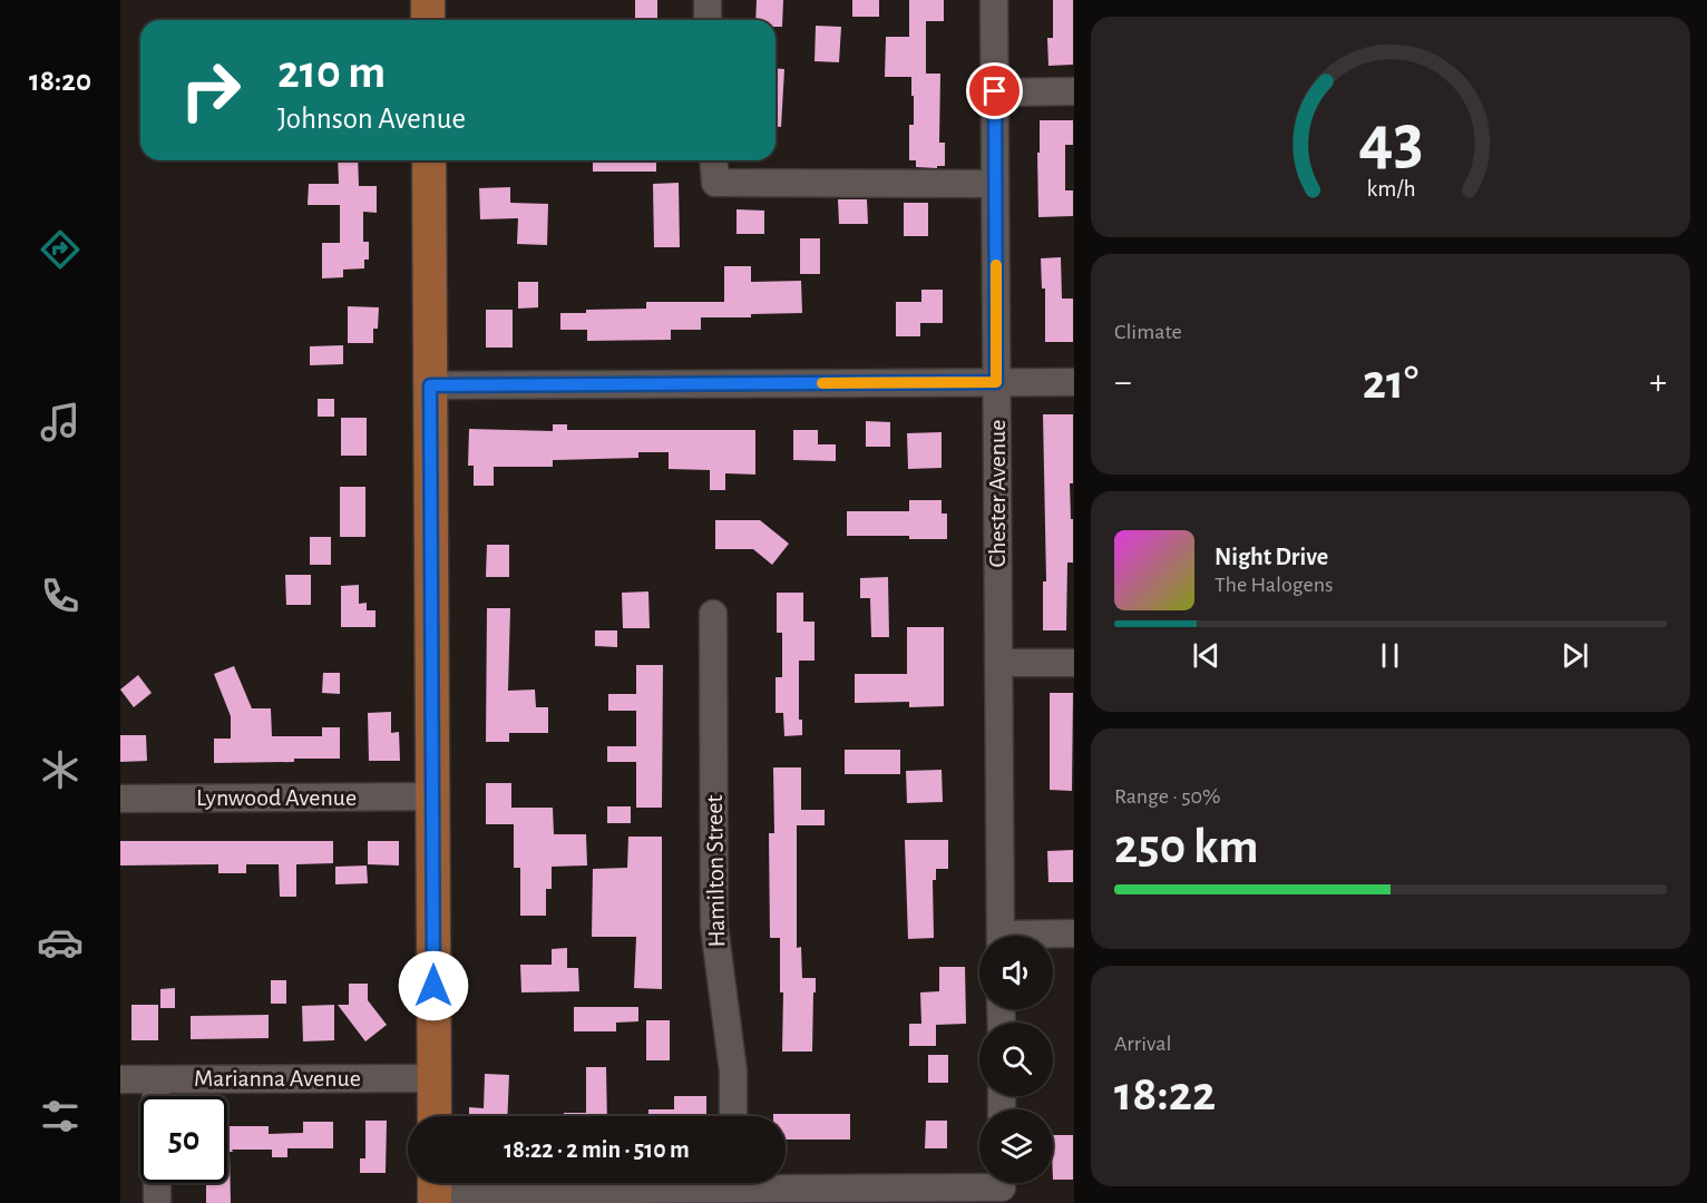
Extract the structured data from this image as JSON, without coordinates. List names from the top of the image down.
{
  "streets": {
    "street": [
      "Chester Avenue",
      "Lynwood Avenue",
      "Hamilton Street",
      "Marianna Avenue"
    ]
  },
  "page": {
    "tabs": "18:20",
    "turn": ["210 m", "Johnson Avenue"],
    "tile": [
      "Climate",
      ["Range · 50%", "250 km"],
      ["Arrival", "18:22"]
    ],
    "heat": ["−", "21°", "+"],
    "song": ["Night Drive", "The Halogens"],
    "limit": "50",
    "trip": "18:22 · 2 min · 510 m",
    "gauge": ["43", "km/h"]
  }
}
